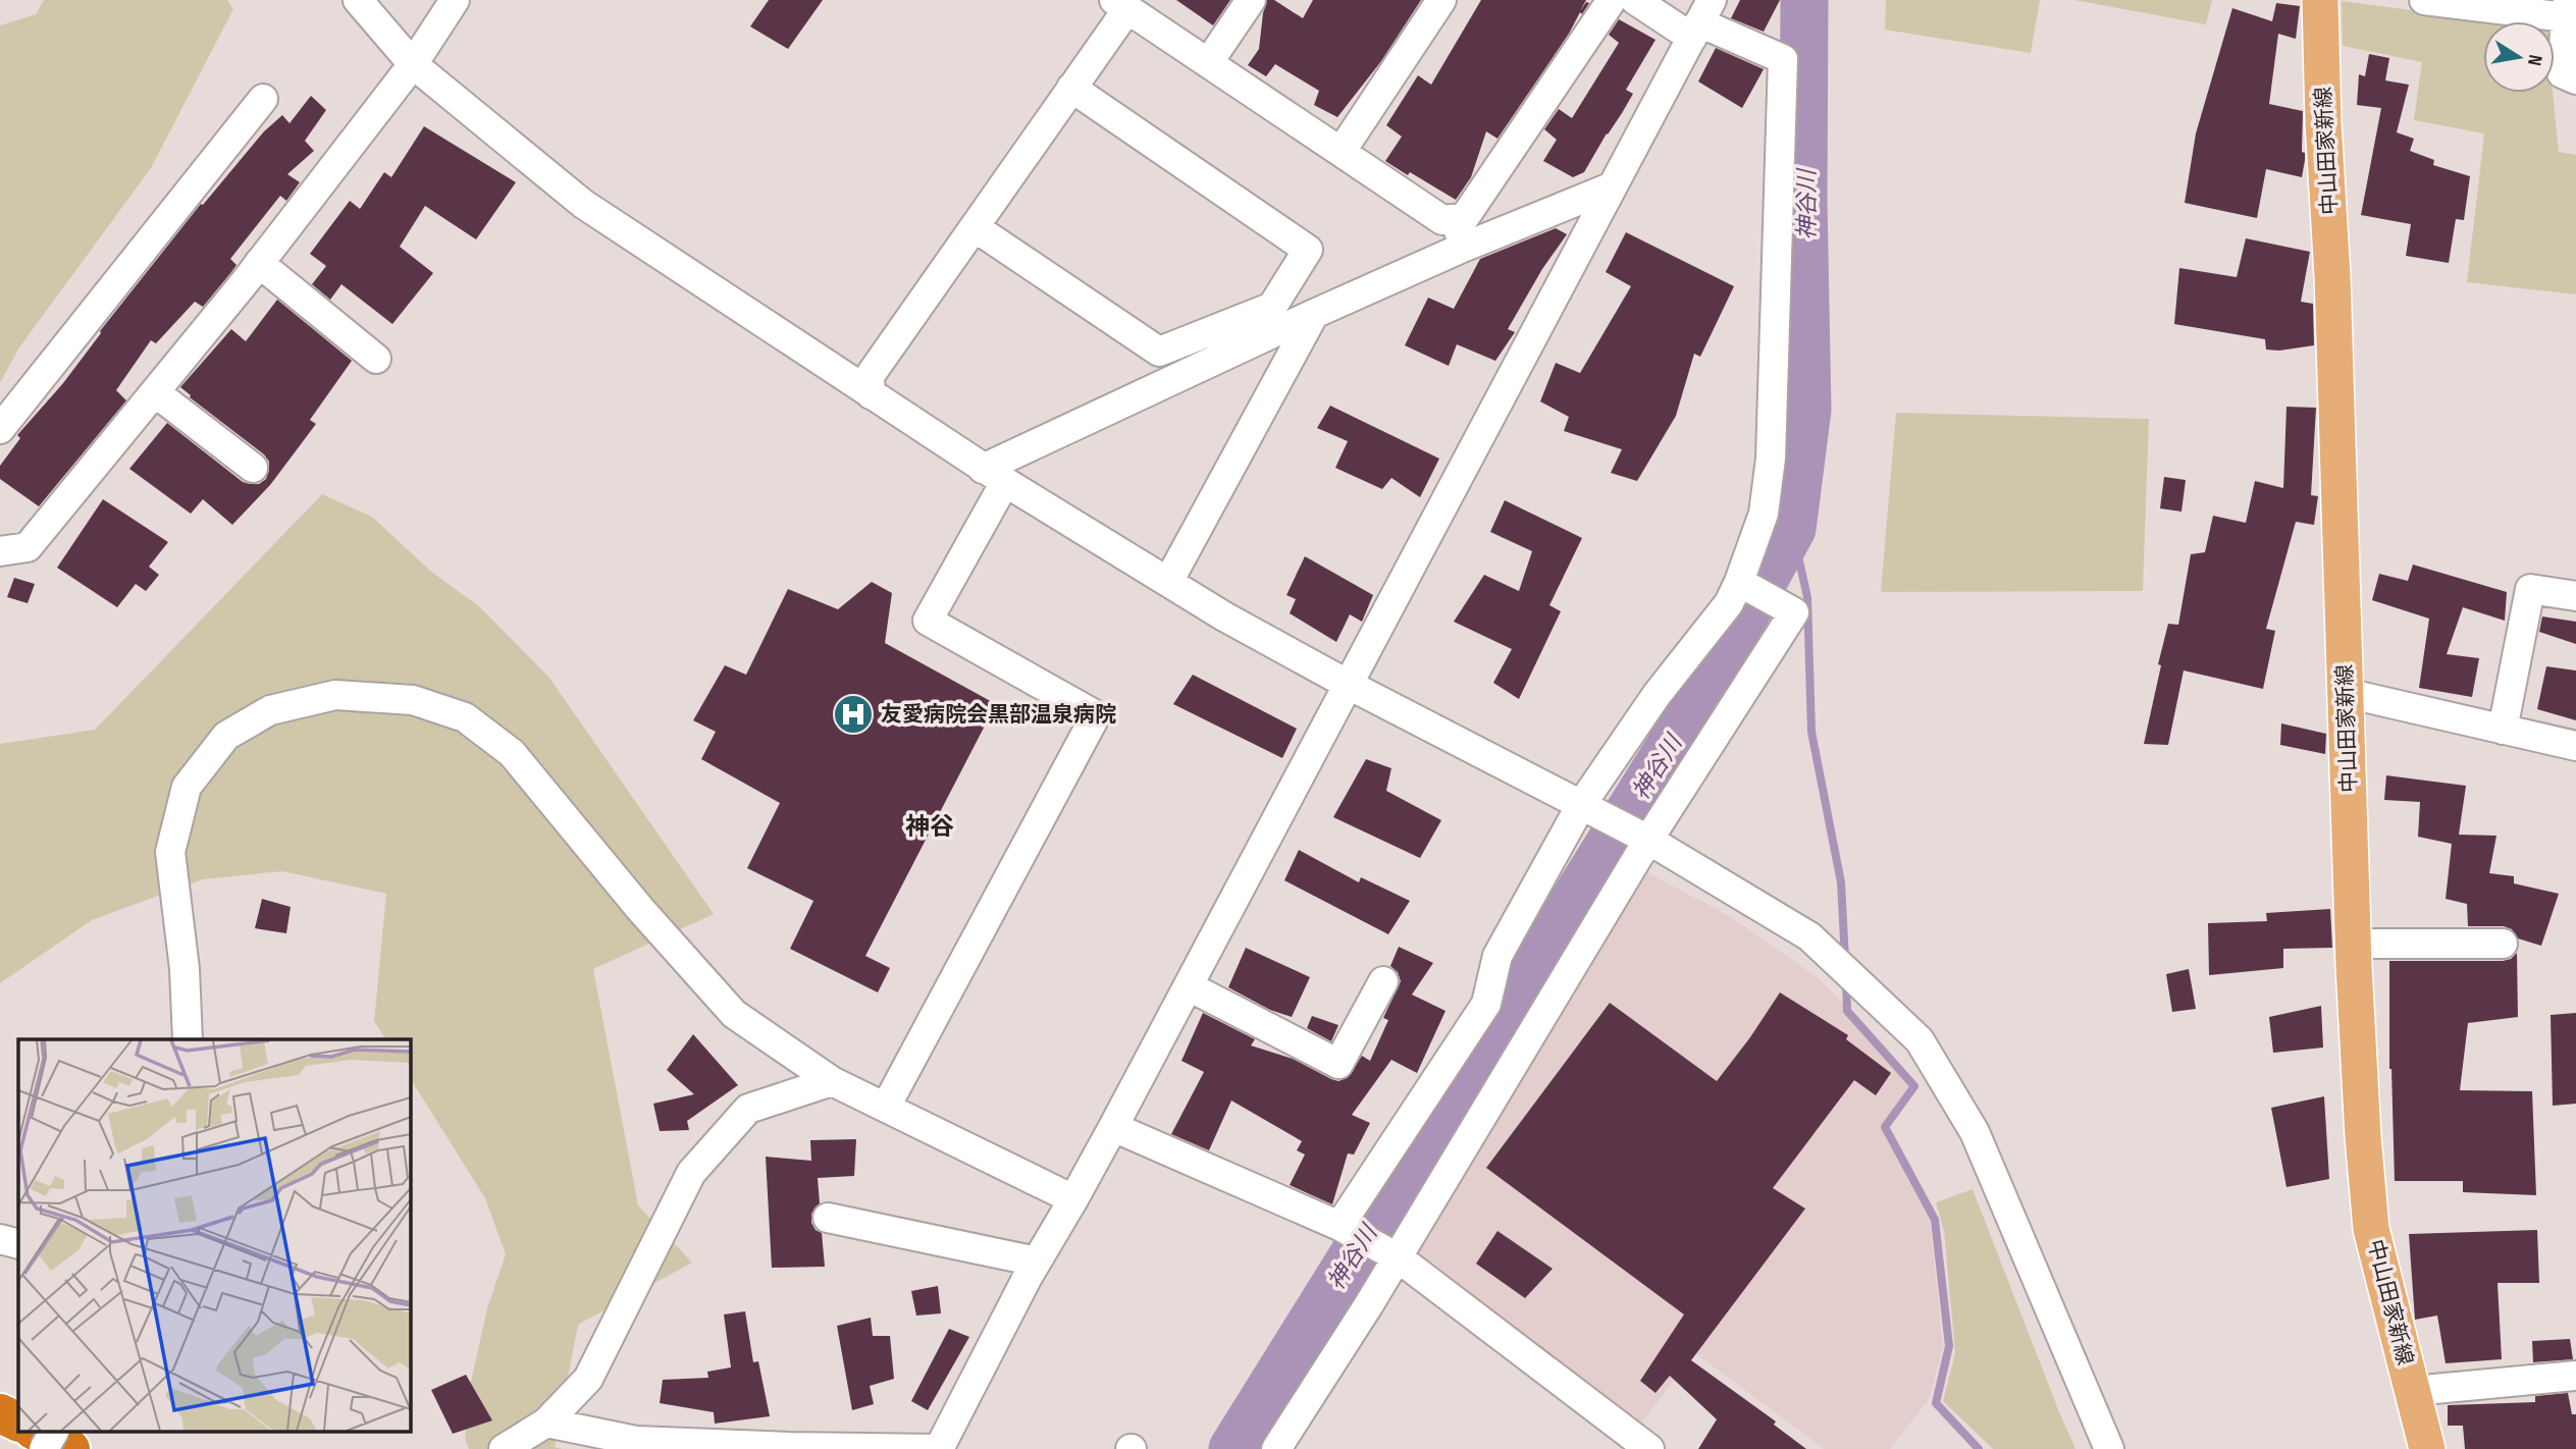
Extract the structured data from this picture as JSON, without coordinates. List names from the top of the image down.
{
  "streets": {
    "main road": ["中山田家新線"]
  },
  "districts": ["神谷"],
  "water": ["神谷川"],
  "places": {
    "hospital": ["友愛病院会黒部温泉病院"]
  },
  "north": "right"
}
